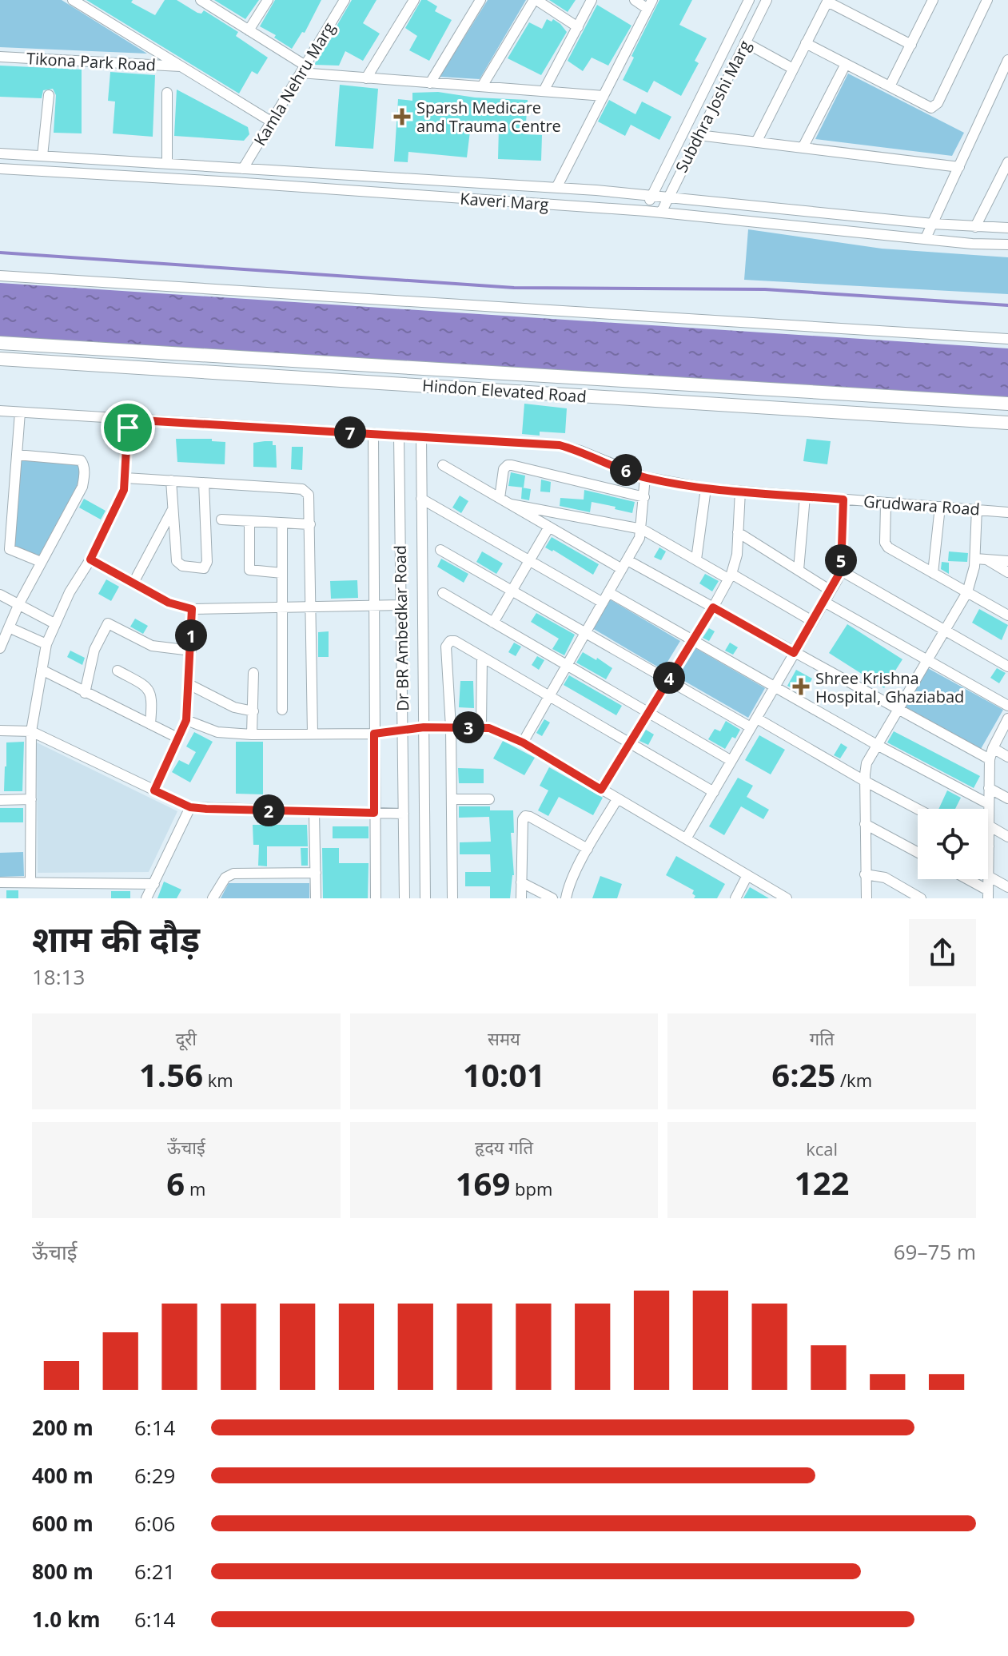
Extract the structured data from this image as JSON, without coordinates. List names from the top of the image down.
{
  "streets": {
    "highway": ["Hindon Elevated Road"],
    "street": [
      "Tikona Park Road",
      "Kamla Nehru Marg",
      "Subdhra Joshi Marg",
      "Kaveri Marg",
      "Grudwara Road",
      "Dr BR Ambedkar Road"
    ]
  },
  "crossings": [
    ["Tikona Park Road", "Kamla Nehru Marg"],
    ["Kamla Nehru Marg", "Kaveri Marg"],
    ["Subdhra Joshi Marg", "Kaveri Marg"],
    ["Grudwara Road", "Dr BR Ambedkar Road"]
  ],
  "places": {
    "health": ["Sparsh Medicare and Trauma Centre", "Shree Krishna Hospital, Ghaziabad"]
  },
  "page": {
    "pins": [
      "7",
      "6",
      "5",
      "1",
      "4",
      "3",
      "2"
    ],
    "heading": ["शाम की दौड़", "18:13"],
    "stats": [
      ["दूरी", "1.56 km"],
      ["समय", "10:01"],
      ["गति", "6:25 /km"],
      ["ऊँचाई", "6 m"],
      ["हृदय गति", "169 bpm"],
      ["kcal", "122"]
    ],
    "chart": ["ऊँचाई", "69–75 m"],
    "list": [
      {
        "name": "200 m",
        "note": "6:14"
      },
      {
        "name": "400 m",
        "note": "6:29"
      },
      {
        "name": "600 m",
        "note": "6:06"
      },
      {
        "name": "800 m",
        "note": "6:21"
      },
      {
        "name": "1.0 km",
        "note": "6:14"
      }
    ]
  }
}
